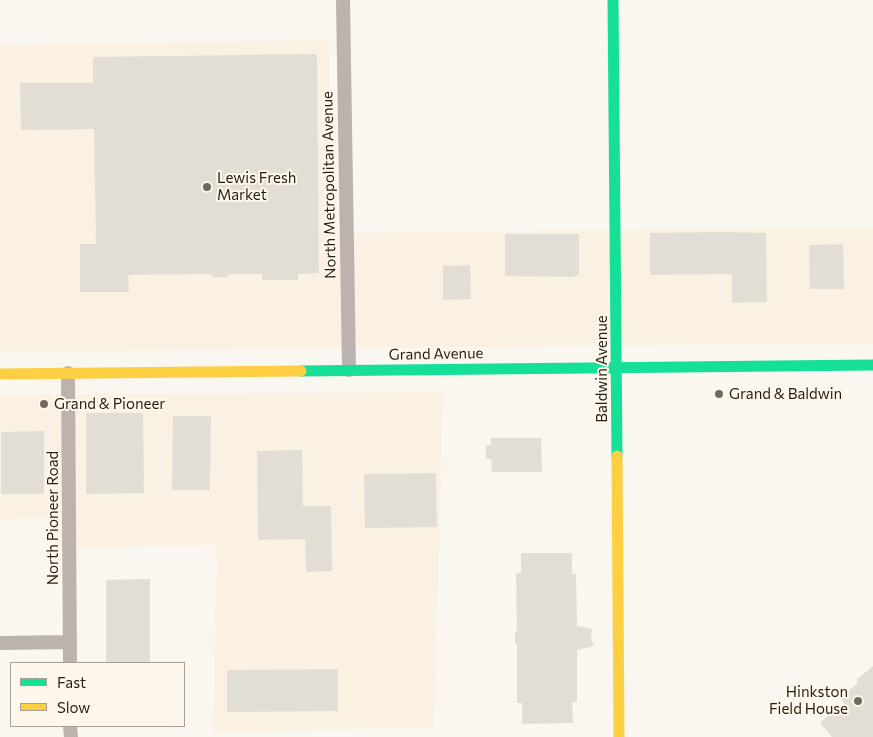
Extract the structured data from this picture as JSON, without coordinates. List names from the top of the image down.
{
  "streets": {
    "main road": ["Grand Avenue", "Baldwin Avenue"],
    "street": ["North Metropolitan Avenue", "North Pioneer Road"]
  },
  "crossings": [
    ["North Metropolitan Avenue", "Grand Avenue"],
    ["Grand Avenue", "Baldwin Avenue"],
    ["Grand Avenue", "North Pioneer Road"]
  ],
  "places": [
    "Lewis Fresh Market",
    "Grand & Baldwin",
    "Grand & Pioneer",
    "Hinkston Field House"
  ],
  "legend": ["Fast", "Slow"]
}
